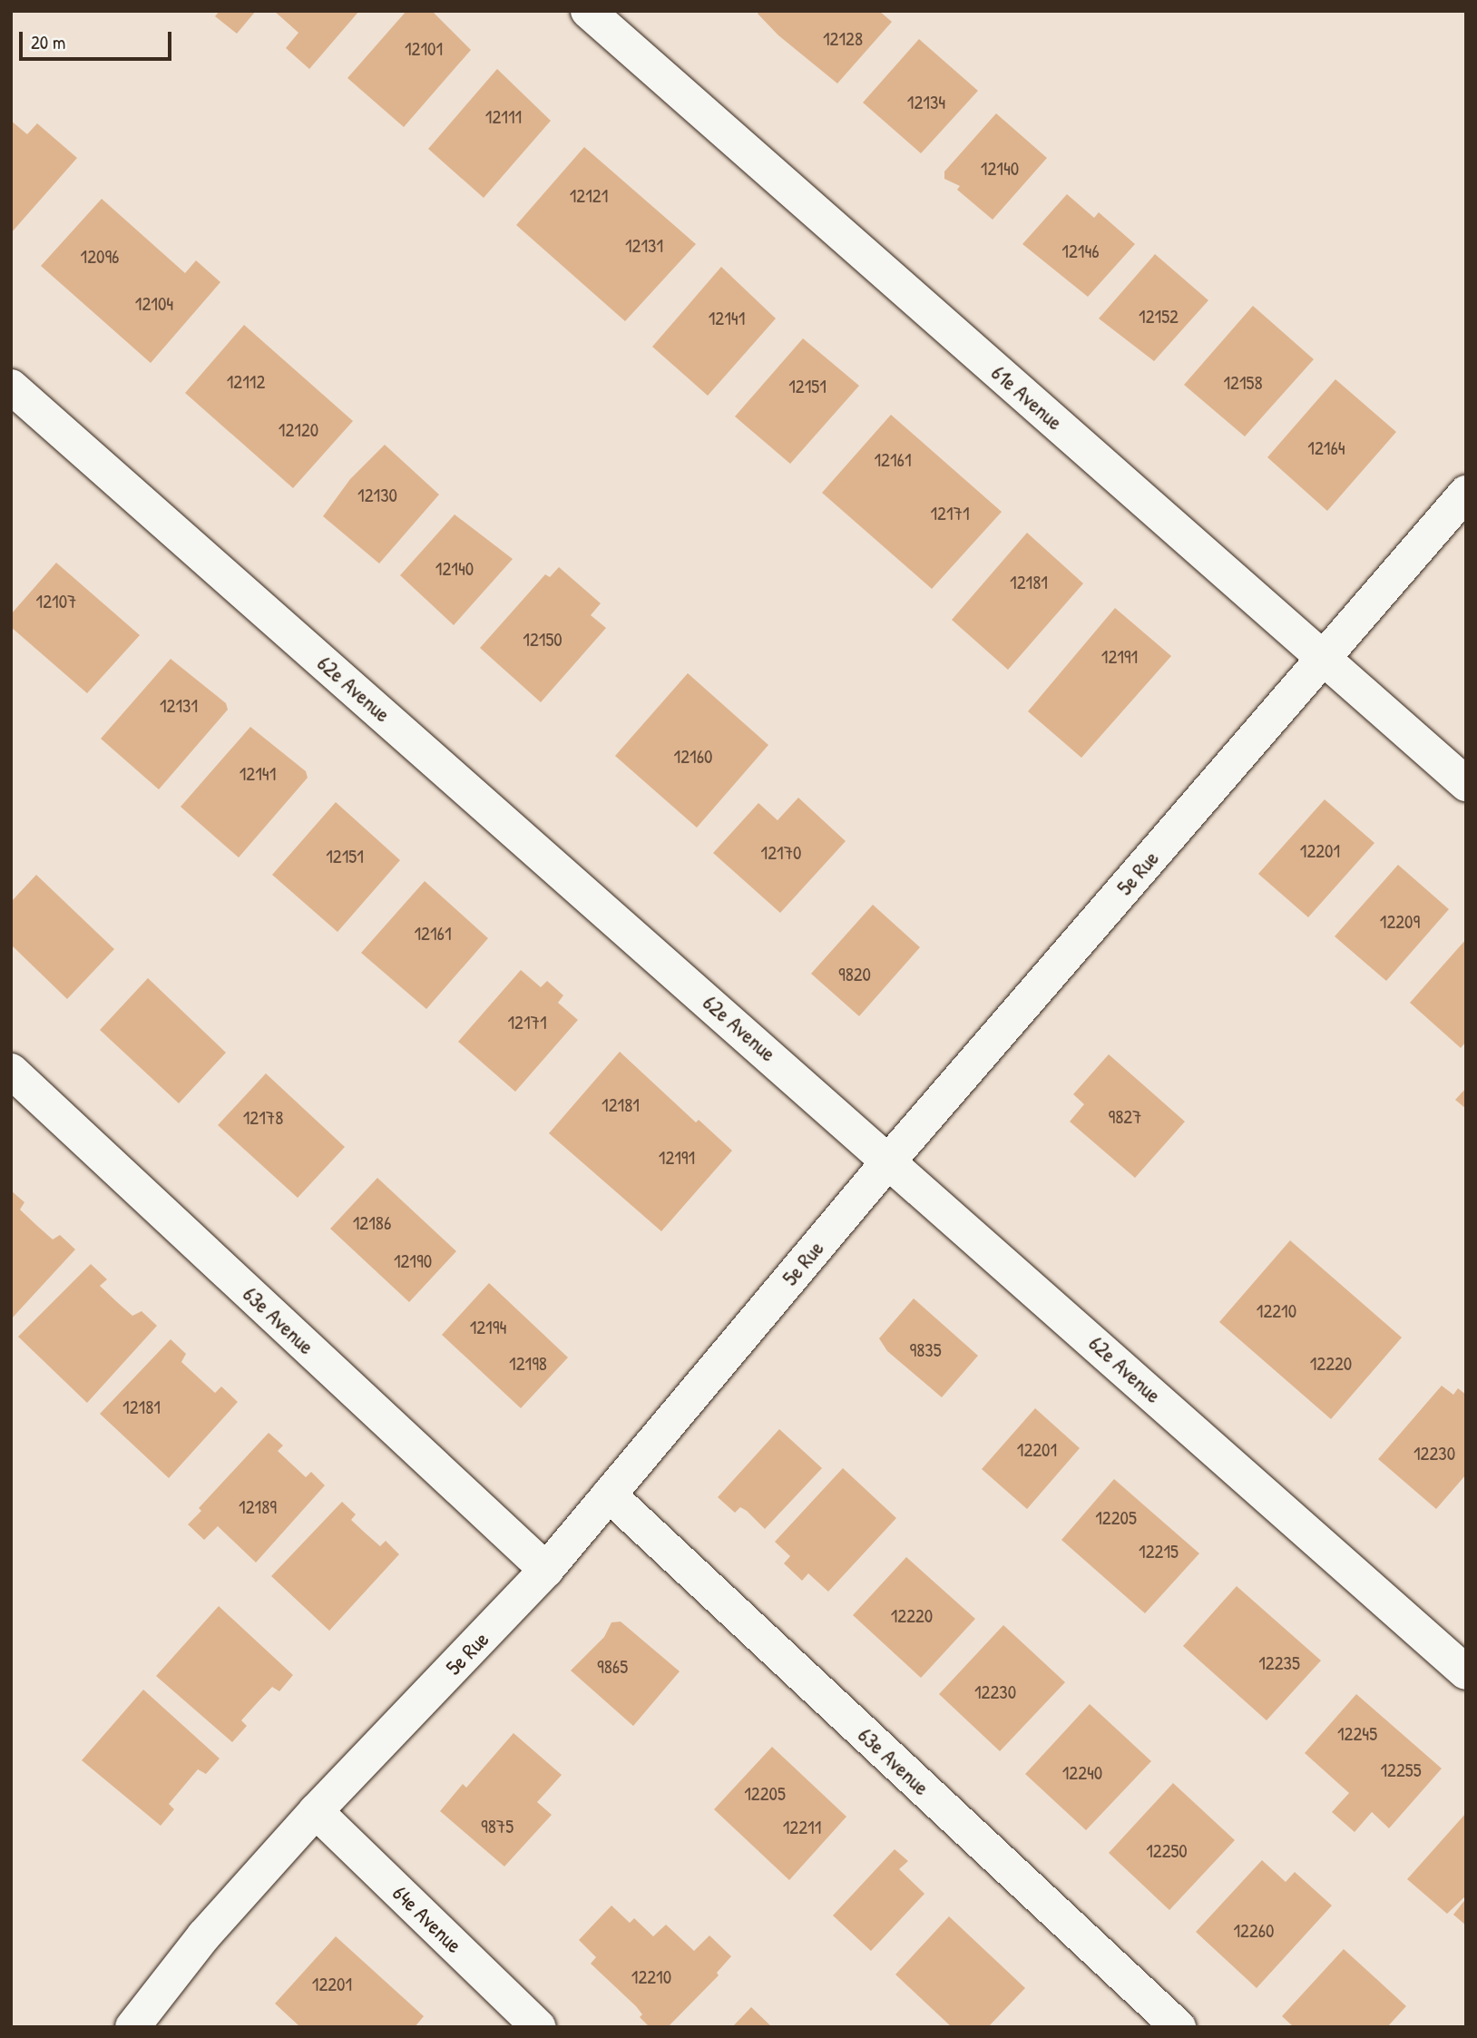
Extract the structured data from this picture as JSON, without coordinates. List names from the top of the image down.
{
  "streets": {
    "street": [
      "61e Avenue",
      "62e Avenue",
      "5e Rue",
      "63e Avenue",
      "64e Avenue"
    ]
  },
  "crossings": [
    ["61e Avenue", "5e Rue"],
    ["62e Avenue", "5e Rue"],
    ["5e Rue", "63e Avenue"],
    ["5e Rue", "64e Avenue"]
  ],
  "house_numbers": [
    "12128",
    "12101",
    "12134",
    "12111",
    "12140",
    "12121",
    "12131",
    "12146",
    "12096",
    "12104",
    "12152",
    "12141",
    "12112",
    "12158",
    "12151",
    "12120",
    "12164",
    "12161",
    "12130",
    "12171",
    "12140",
    "12181",
    "12107",
    "12150",
    "12191",
    "12131",
    "12160",
    "12141",
    "12201",
    "12170",
    "12151",
    "12209",
    "12161",
    "9820",
    "12171",
    "12181",
    "9827",
    "12178",
    "12191",
    "12186",
    "12190",
    "12210",
    "12194",
    "9835",
    "12198",
    "12220",
    "12181",
    "12201",
    "12230",
    "12189",
    "12205",
    "12215",
    "12220",
    "12235",
    "9865",
    "12230",
    "12245",
    "12255",
    "12240",
    "12205",
    "9875",
    "12211",
    "12250",
    "12260",
    "12210",
    "12201"
  ],
  "scale_bar": "20 m"
}
